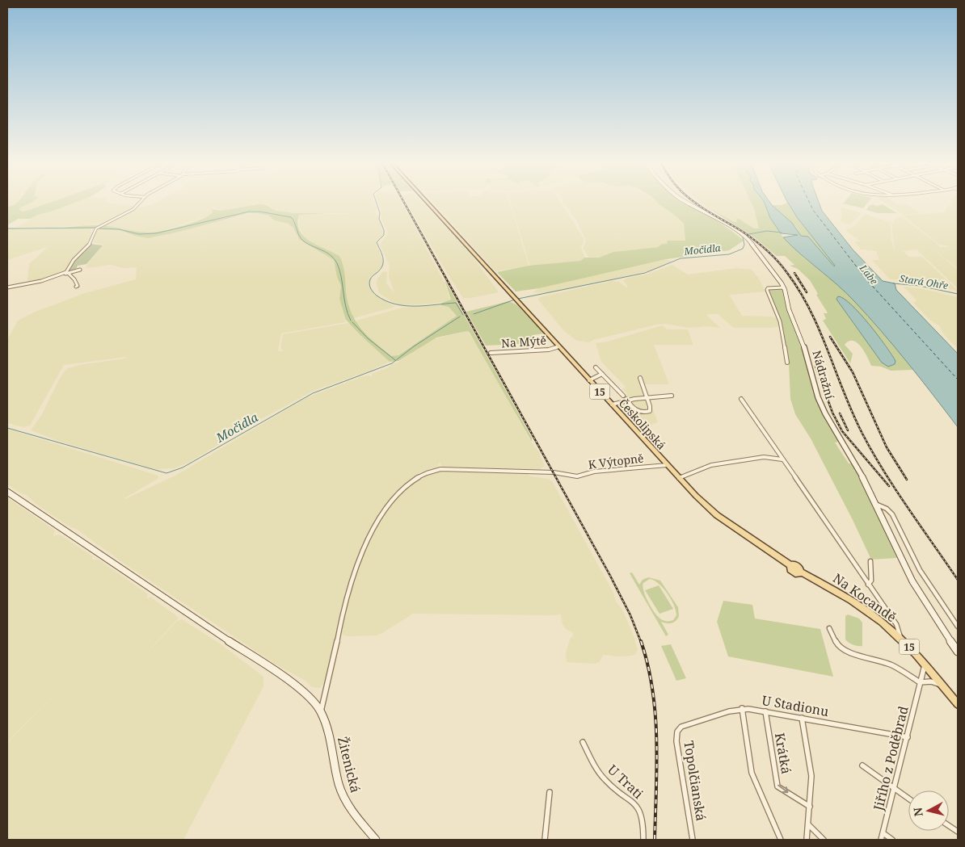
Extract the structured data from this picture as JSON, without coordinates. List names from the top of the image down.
{
  "streets": {
    "main road": [
      "Nádražní",
      "15",
      "Českolipská",
      "Na Kocandě",
      "Žitenická"
    ],
    "street": [
      "Na Mýtě",
      "K Výtopně",
      "U Stadionu",
      "Krátká",
      "Jiřího z Poděbrad",
      "Topolčianská",
      "U Trati"
    ]
  },
  "crossings": [
    ["Na Mýtě", "Českolipská"],
    ["Českolipská", "K Výtopně"],
    ["Českolipská", "Na Kocandě"],
    ["K Výtopně", "Žitenická"],
    ["Na Kocandě", "Jiřího z Poděbrad"],
    ["U Stadionu", "Krátká"],
    ["U Stadionu", "Jiřího z Poděbrad"],
    ["U Stadionu", "Topolčianská"]
  ],
  "water": ["Močidla", "Labe", "Stará Ohře"],
  "north": "left"
}
